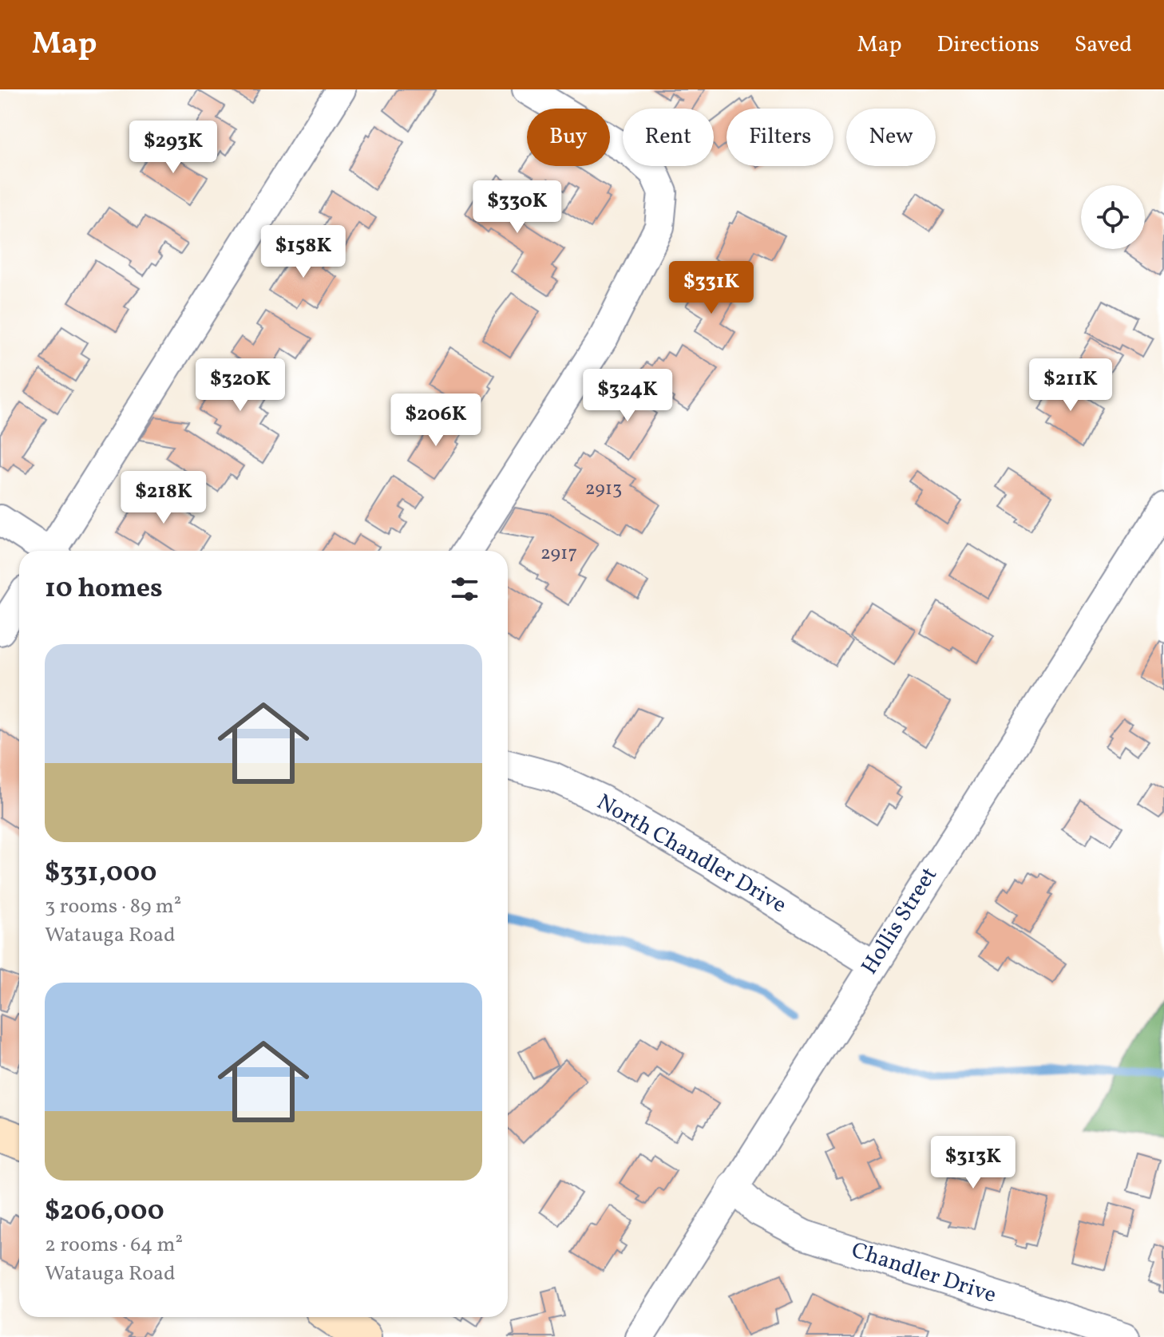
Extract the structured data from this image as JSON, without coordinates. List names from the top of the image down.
{
  "streets": {
    "street": ["North Chandler Drive", "Hollis Street", "Chandler Drive"]
  },
  "crossings": [
    ["North Chandler Drive", "Hollis Street"],
    ["Hollis Street", "Chandler Drive"]
  ],
  "house_numbers": ["2913", "2917"],
  "page": {
    "header": "Map",
    "nav": ["Map", "Directions", "Saved"],
    "chip": [
      "Buy",
      "Rent",
      "Filters",
      "New"
    ],
    "price": [
      "$293K",
      "$330K",
      "$158K",
      "$331K",
      "$320K",
      "$211K",
      "$324K",
      "$206K",
      "$218K",
      "$313K"
    ],
    "heading": "10 homes",
    "list": [
      {
        "name": "$331,000",
        "note": "3 rooms · 89 m² · Watauga Road"
      },
      {
        "name": "$206,000",
        "note": "2 rooms · 64 m² · Watauga Road"
      }
    ]
  }
}
